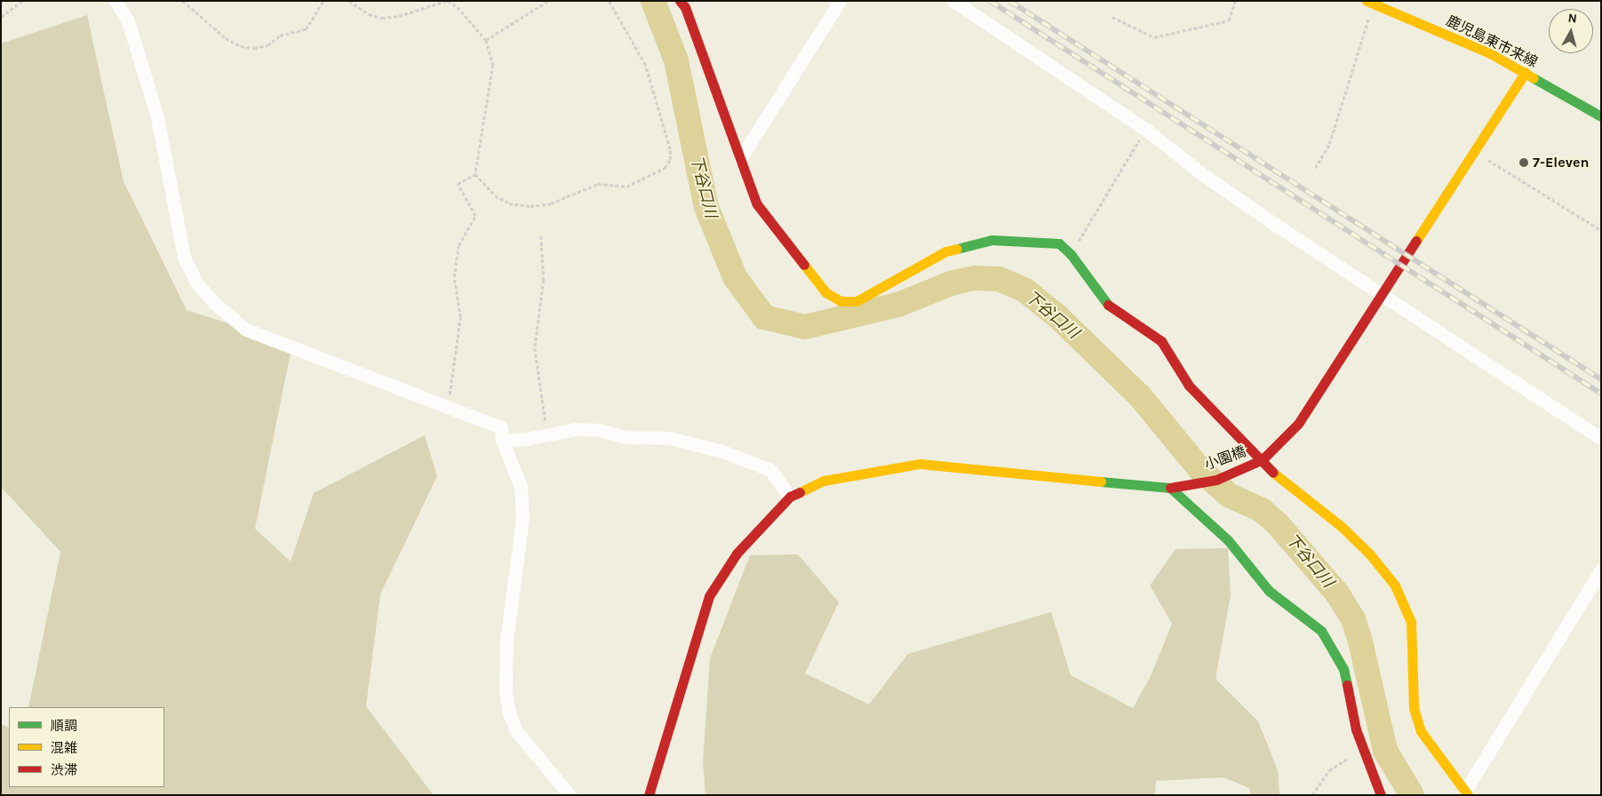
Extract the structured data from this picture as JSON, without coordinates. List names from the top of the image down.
{
  "streets": {
    "street": ["鹿児島東市来線", "小園橋"]
  },
  "water": ["下谷口川"],
  "places": ["7-Eleven"],
  "legend": ["順調", "混雑", "渋滞"],
  "north": "top"
}
